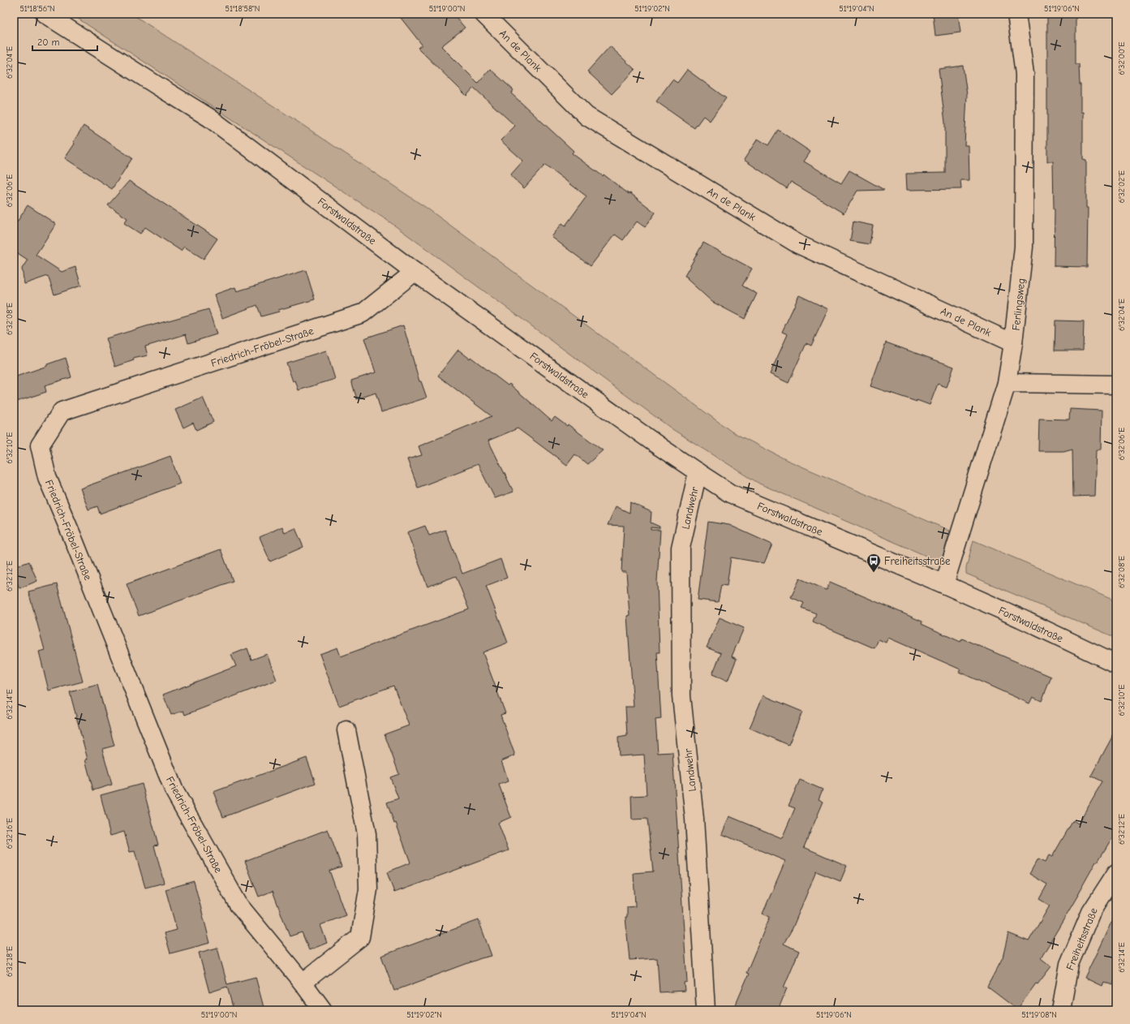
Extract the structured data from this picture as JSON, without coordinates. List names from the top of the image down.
{
  "streets": {
    "street": [
      "An de Plank",
      "Forstwaldstraße",
      "Ferlingsweg",
      "Friedrich-Fröbel-Straße",
      "Landwehr",
      "Freiheitsstraße"
    ]
  },
  "crossings": [
    ["An de Plank", "Ferlingsweg"],
    ["Forstwaldstraße", "Ferlingsweg"],
    ["Forstwaldstraße", "Friedrich-Fröbel-Straße"],
    ["Forstwaldstraße", "Landwehr"]
  ],
  "places": {
    "bus stop": ["Freiheitsstraße"]
  },
  "scale_bar": "20 m",
  "coordinates": [
    "51°18'56\"N",
    "51°18'58\"N",
    "51°19'00\"N",
    "51°19'02\"N",
    "51°19'04\"N",
    "51°19'06\"N",
    "6°32'00\"E",
    "6°32'04\"E",
    "6°32'02\"E",
    "6°32'06\"E",
    "6°32'08\"E",
    "6°32'10\"E",
    "6°32'12\"E",
    "6°32'14\"E",
    "6°32'16\"E",
    "6°32'18\"E",
    "51°19'08\"N"
  ]
}
